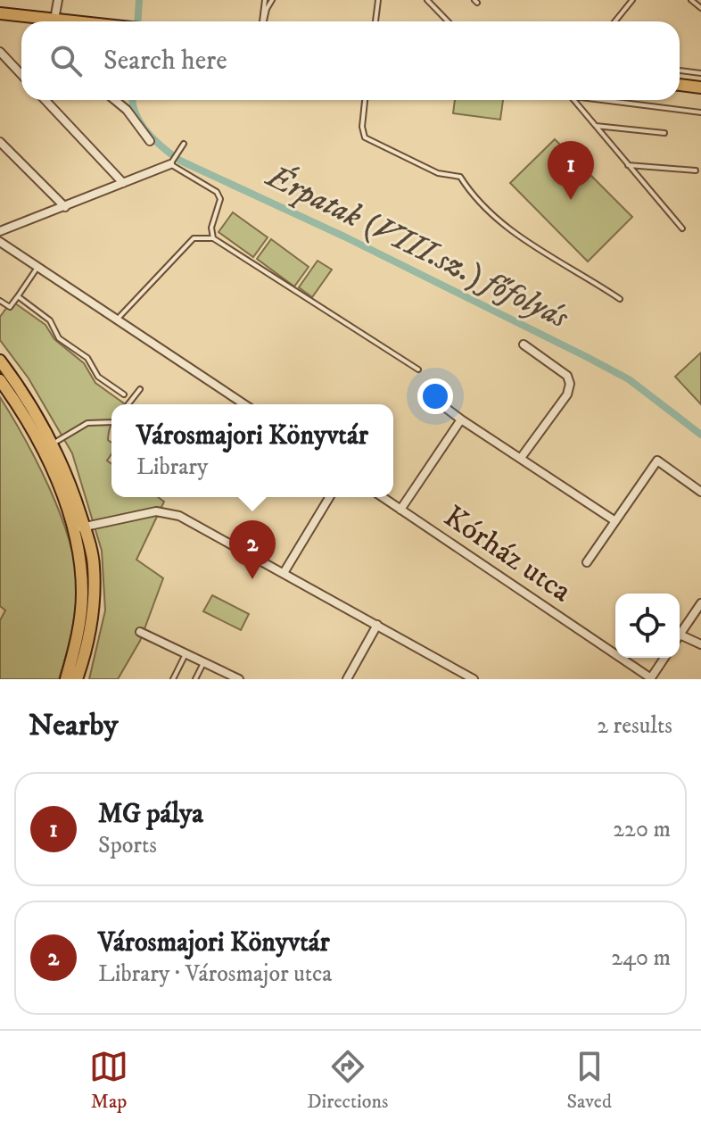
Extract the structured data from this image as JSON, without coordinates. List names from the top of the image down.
{
  "streets": {
    "street": ["Kórház utca"]
  },
  "water": ["Érpatak (VIII.sz.) főfolyás"],
  "page": {
    "search": "Search here",
    "pins": ["1", "2"],
    "popup": ["Városmajori Könyvtár", "Library"],
    "heading": ["Nearby", "2 results"],
    "list": [
      {
        "mark": "1",
        "name": "MG pálya",
        "note": "Sports",
        "value": "220 m"
      },
      {
        "mark": "2",
        "name": "Városmajori Könyvtár",
        "note": "Library · Városmajor utca",
        "value": "240 m"
      }
    ],
    "nav": ["Map", "Directions", "Saved"]
  }
}
